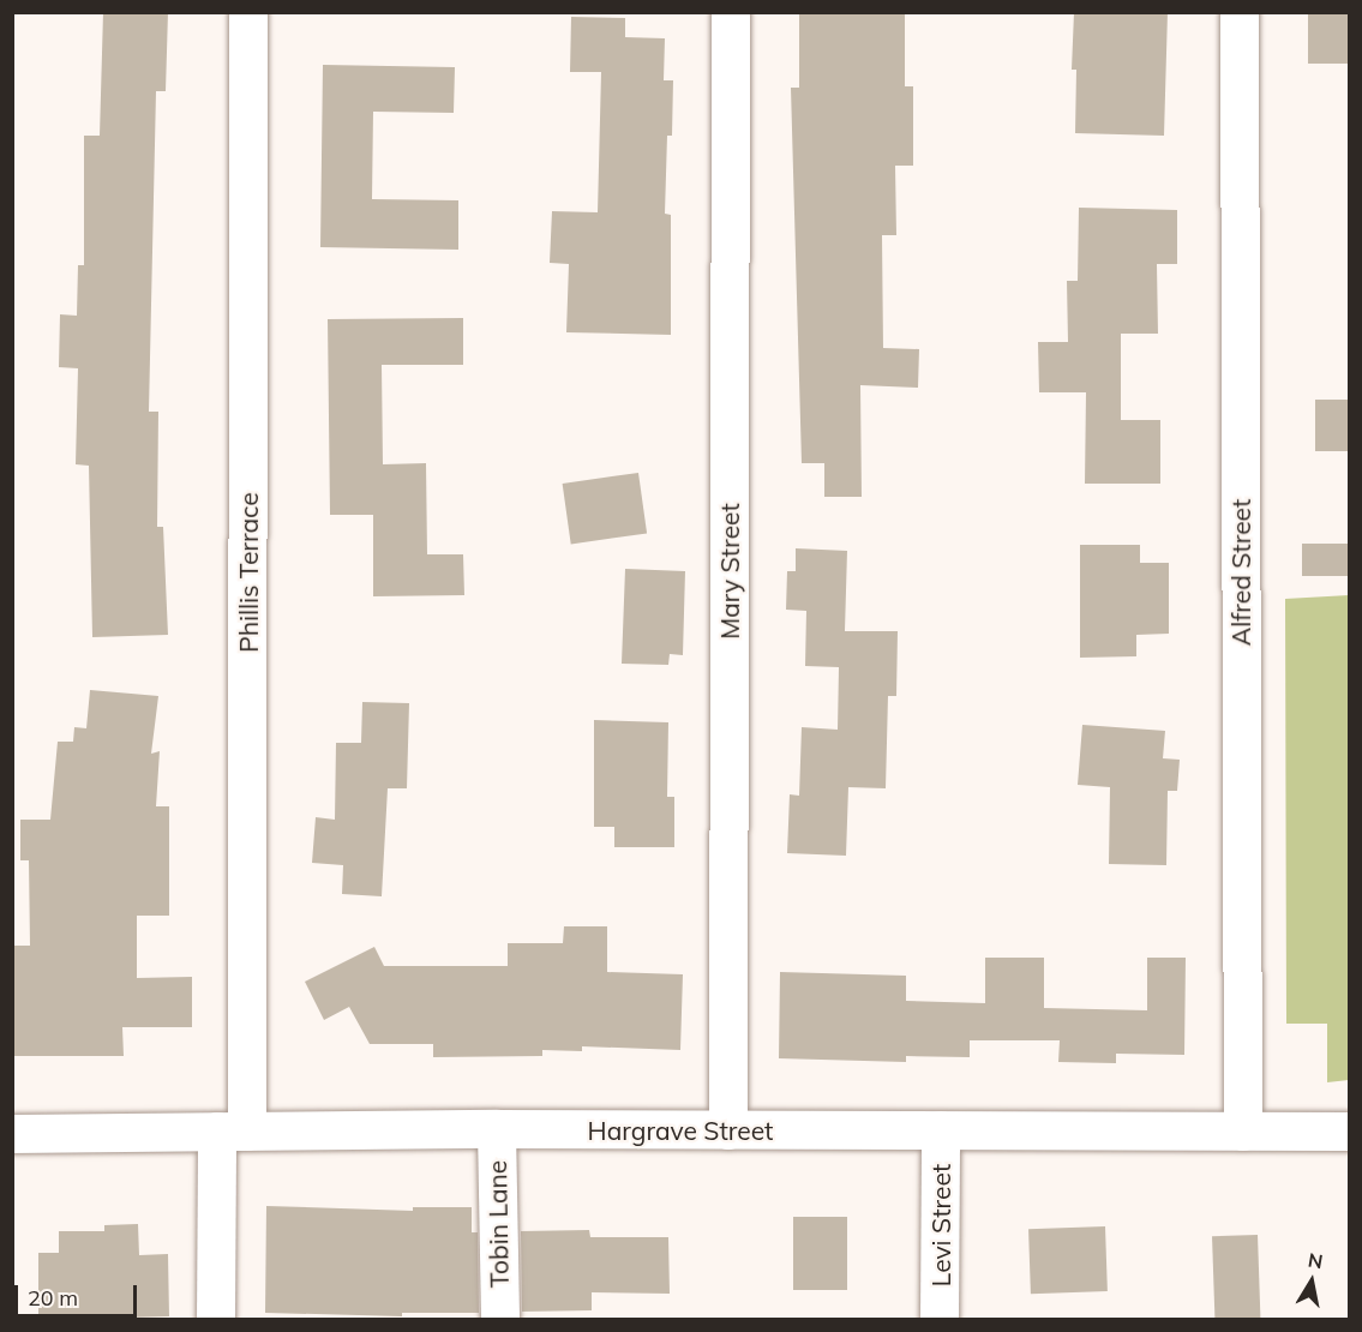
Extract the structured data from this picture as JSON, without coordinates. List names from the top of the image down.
{
  "streets": {
    "street": [
      "Mary Street",
      "Phillis Terrace",
      "Alfred Street",
      "Hargrave Street",
      "Tobin Lane",
      "Levi Street"
    ]
  },
  "crossings": [
    ["Mary Street", "Hargrave Street"],
    ["Phillis Terrace", "Hargrave Street"],
    ["Alfred Street", "Hargrave Street"],
    ["Hargrave Street", "Tobin Lane"],
    ["Hargrave Street", "Levi Street"]
  ],
  "scale_bar": "20 m",
  "north": "top"
}
